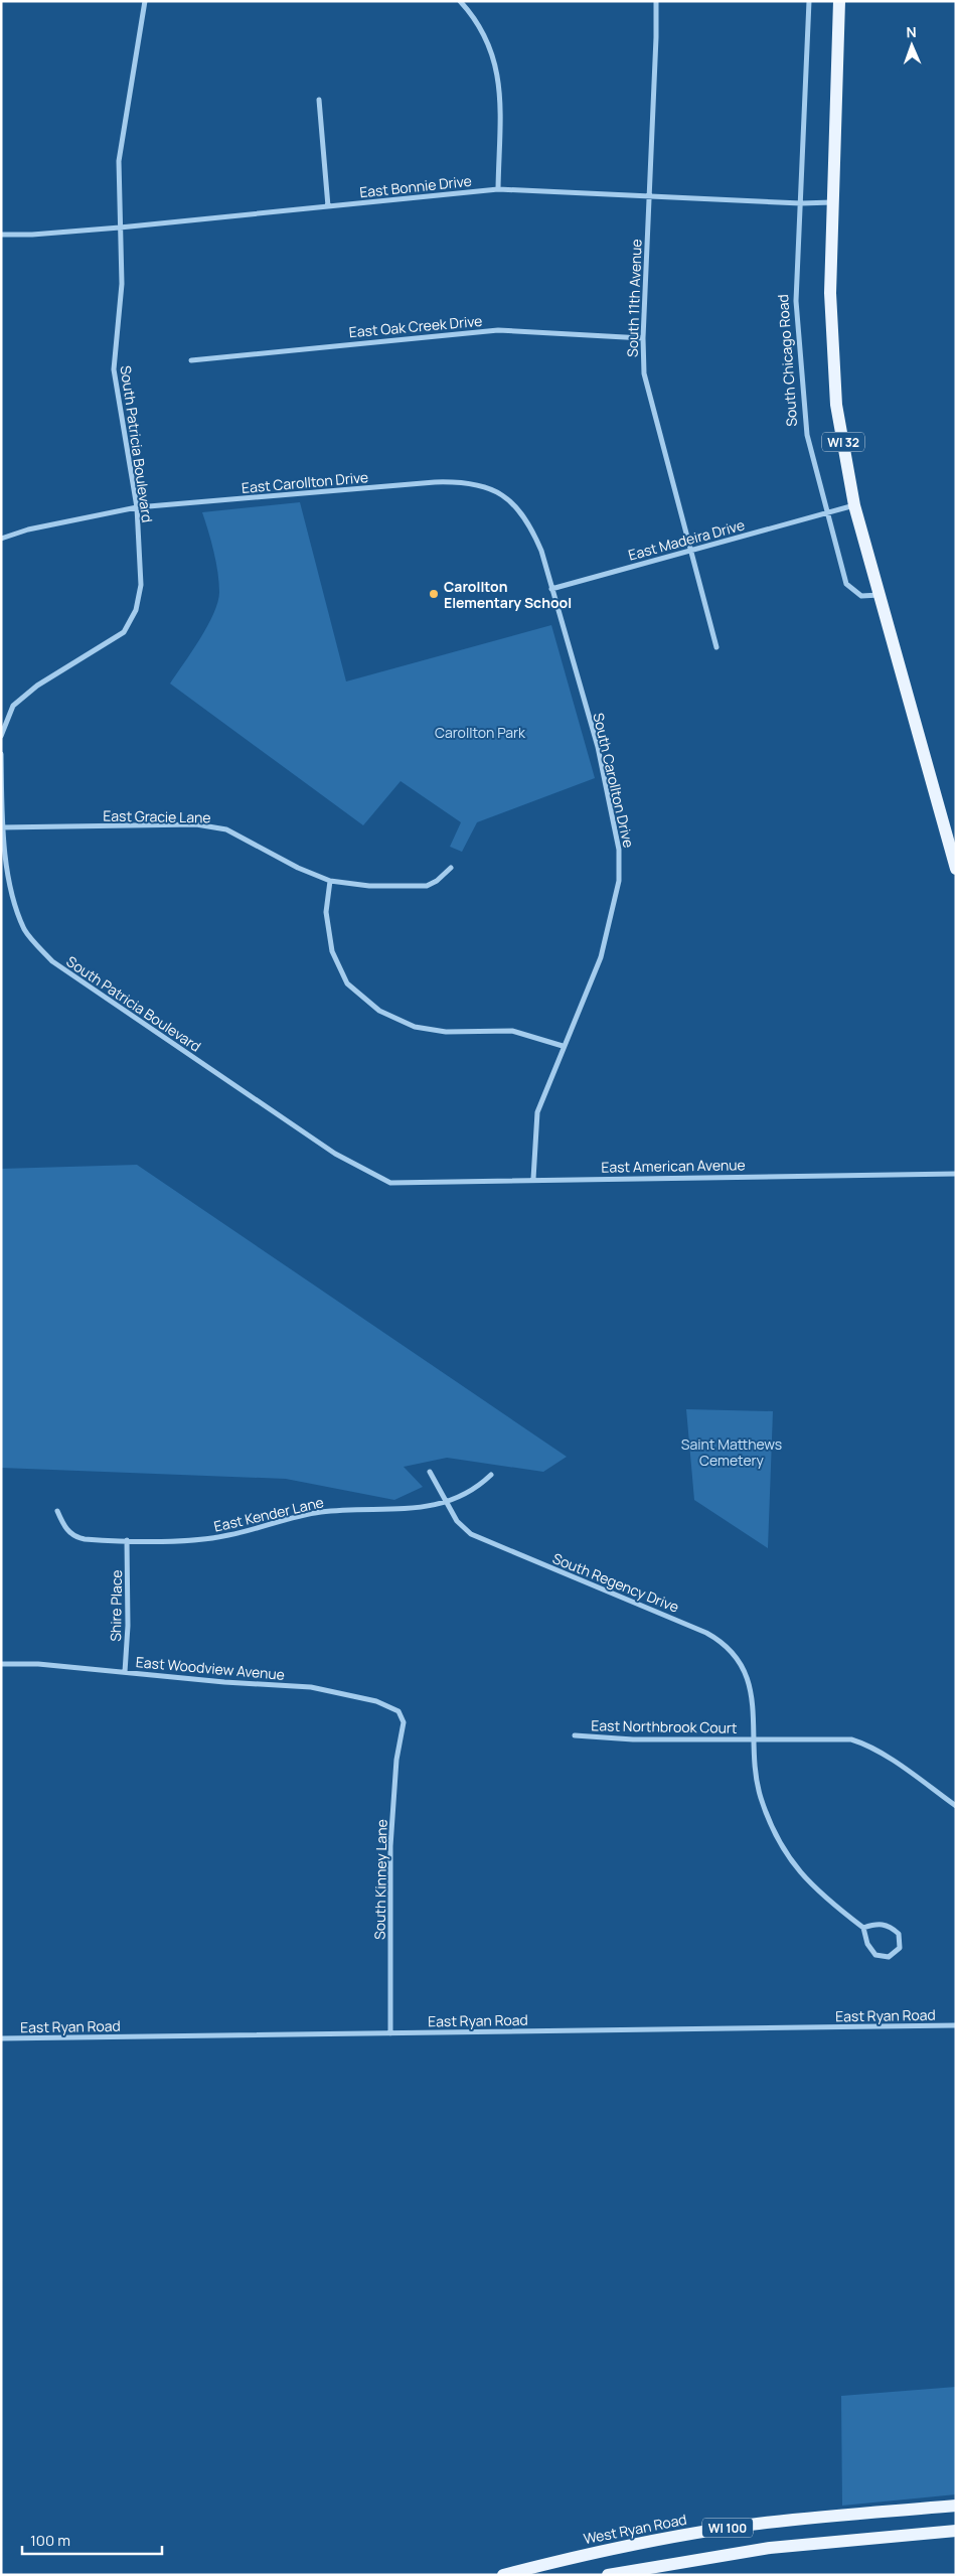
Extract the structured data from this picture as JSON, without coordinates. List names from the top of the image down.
{
  "streets": {
    "main road": ["WI 32", "WI 100", "West Ryan Road"],
    "street": [
      "East Bonnie Drive",
      "South 11th Avenue",
      "East Oak Creek Drive",
      "South Chicago Road",
      "South Patricia Boulevard",
      "East Carollton Drive",
      "East Madeira Drive",
      "South Carollton Drive",
      "East Gracie Lane",
      "East American Avenue",
      "East Kender Lane",
      "South Regency Drive",
      "Shire Place",
      "East Woodview Avenue",
      "East Northbrook Court",
      "South Kinney Lane",
      "East Ryan Road"
    ]
  },
  "crossings": [
    ["East Bonnie Drive", "South 11th Avenue"],
    ["East Bonnie Drive", "South Chicago Road"],
    ["East Bonnie Drive", "WI 32"],
    ["East Bonnie Drive", "South Patricia Boulevard"],
    ["South 11th Avenue", "East Oak Creek Drive"],
    ["South 11th Avenue", "East Madeira Drive"],
    ["South Chicago Road", "WI 32"],
    ["South Chicago Road", "East Madeira Drive"],
    ["WI 32", "East Madeira Drive"],
    ["South Patricia Boulevard", "East Carollton Drive"],
    ["South Patricia Boulevard", "East Gracie Lane"],
    ["South Patricia Boulevard", "East American Avenue"],
    ["East Carollton Drive", "East Madeira Drive"],
    ["East Carollton Drive", "South Carollton Drive"],
    ["East Madeira Drive", "South Carollton Drive"],
    ["South Carollton Drive", "East American Avenue"],
    ["East Kender Lane", "South Regency Drive"],
    ["East Kender Lane", "Shire Place"],
    ["South Regency Drive", "East Northbrook Court"],
    ["Shire Place", "East Woodview Avenue"],
    ["East Woodview Avenue", "South Kinney Lane"],
    ["South Kinney Lane", "East Ryan Road"]
  ],
  "parks": ["Carollton Park", "Saint Matthews Cemetery"],
  "places": ["Carollton Elementary School"],
  "scale_bar": "100 m",
  "north": "top"
}
